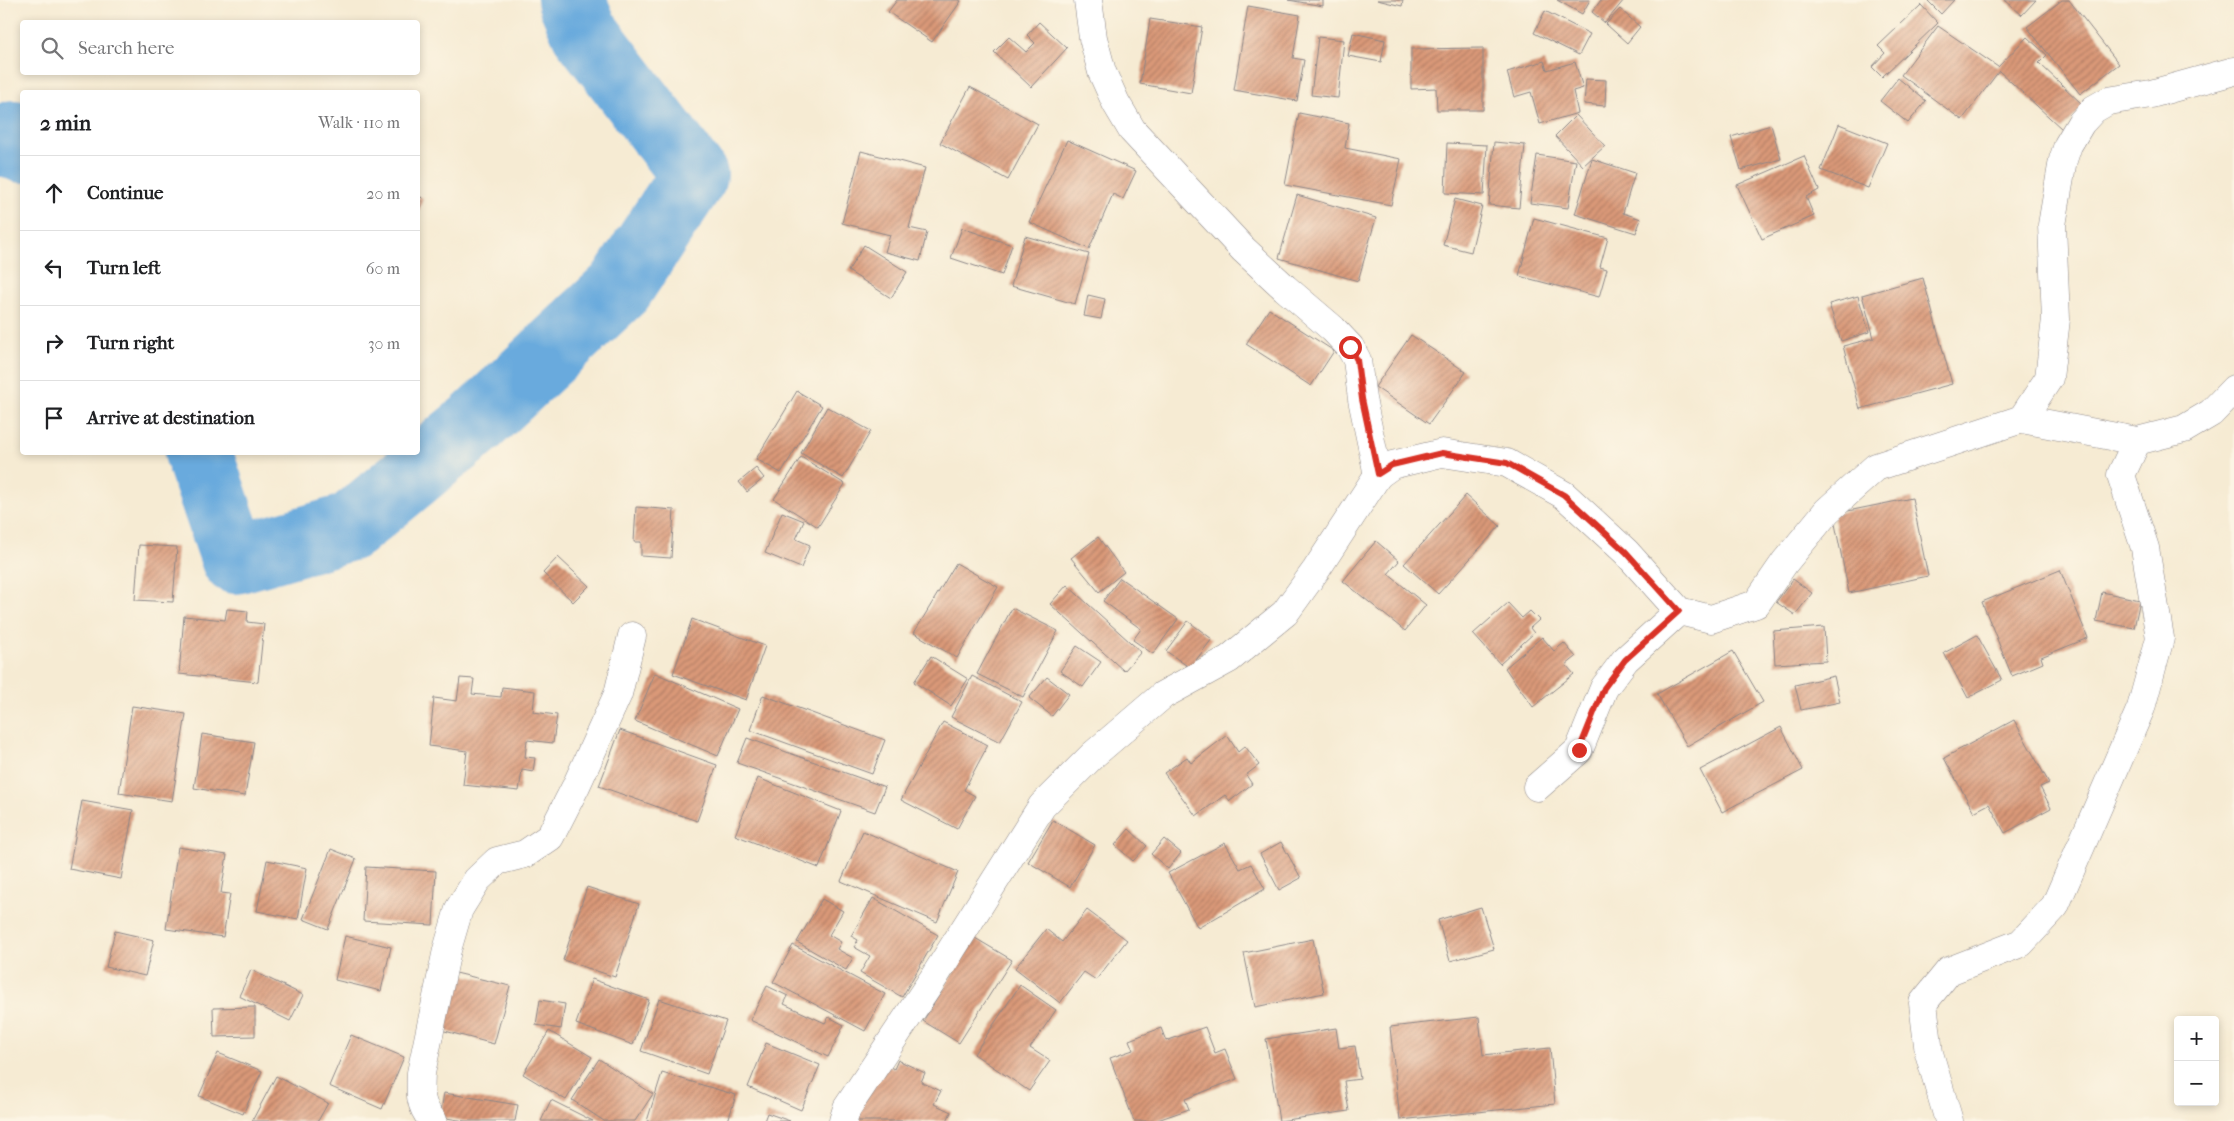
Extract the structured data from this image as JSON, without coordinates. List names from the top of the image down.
{
  "page": {
    "search": "Search here",
    "heading": ["2 min", "Walk · 110 m"],
    "list": [
      ["Continue", "20 m"],
      ["Turn left", "60 m"],
      ["Turn right", "30 m"],
      "Arrive at destination"
    ],
    "map_buttons": ["+", "−"]
  }
}
